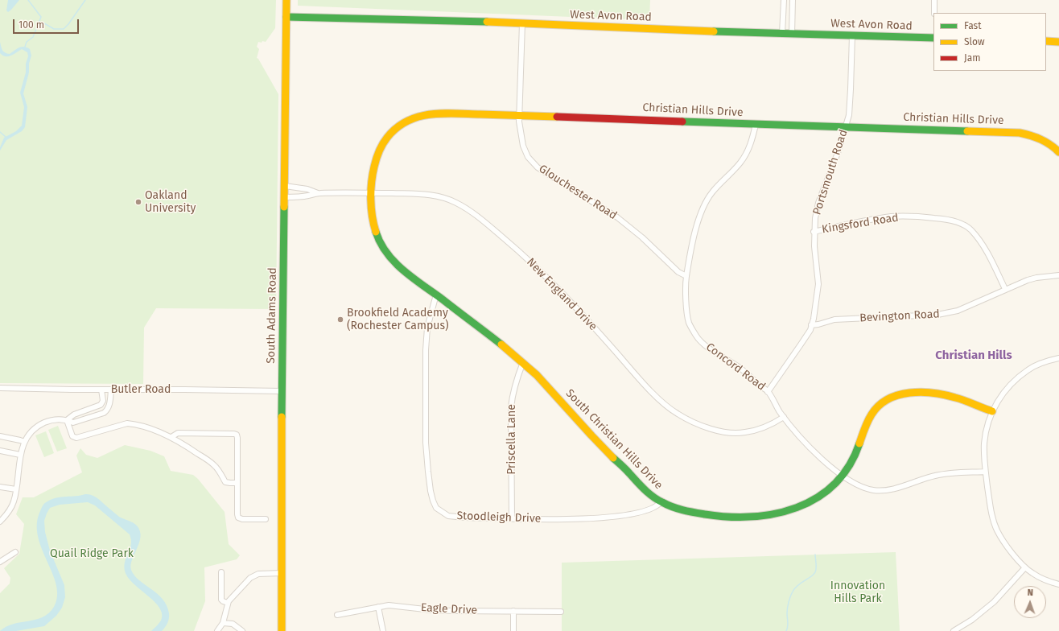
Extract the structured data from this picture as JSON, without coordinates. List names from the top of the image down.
{
  "streets": {
    "street": [
      "West Avon Road",
      "Christian Hills Drive",
      "Portsmouth Road",
      "Glouchester Road",
      "Kingsford Road",
      "New England Drive",
      "South Adams Road",
      "Bevington Road",
      "Concord Road",
      "Butler Road",
      "Priscella Lane",
      "South Christian Hills Drive",
      "Stoodleigh Drive",
      "Eagle Drive"
    ]
  },
  "crossings": [
    ["West Avon Road", "Portsmouth Road"],
    ["West Avon Road", "Glouchester Road"],
    ["West Avon Road", "South Adams Road"],
    ["Christian Hills Drive", "Portsmouth Road"],
    ["Christian Hills Drive", "Glouchester Road"],
    ["Christian Hills Drive", "New England Drive"],
    ["Christian Hills Drive", "Concord Road"],
    ["Christian Hills Drive", "South Christian Hills Drive"],
    ["Portsmouth Road", "Kingsford Road"],
    ["Portsmouth Road", "Bevington Road"],
    ["Portsmouth Road", "Concord Road"],
    ["Glouchester Road", "Concord Road"],
    ["Kingsford Road", "Bevington Road"],
    ["New England Drive", "South Adams Road"],
    ["New England Drive", "Concord Road"],
    ["New England Drive", "South Christian Hills Drive"],
    ["South Adams Road", "Butler Road"],
    ["Concord Road", "South Christian Hills Drive"],
    ["Priscella Lane", "South Christian Hills Drive"],
    ["Priscella Lane", "Stoodleigh Drive"],
    ["South Christian Hills Drive", "Stoodleigh Drive"]
  ],
  "districts": ["Christian Hills"],
  "parks": ["Quail Ridge Park", "Innovation Hills Park"],
  "places": ["Oakland University", "Brookfield Academy (Rochester Campus)"],
  "legend": ["Fast", "Slow", "Jam"],
  "scale_bar": "100 m",
  "north": "top"
}
